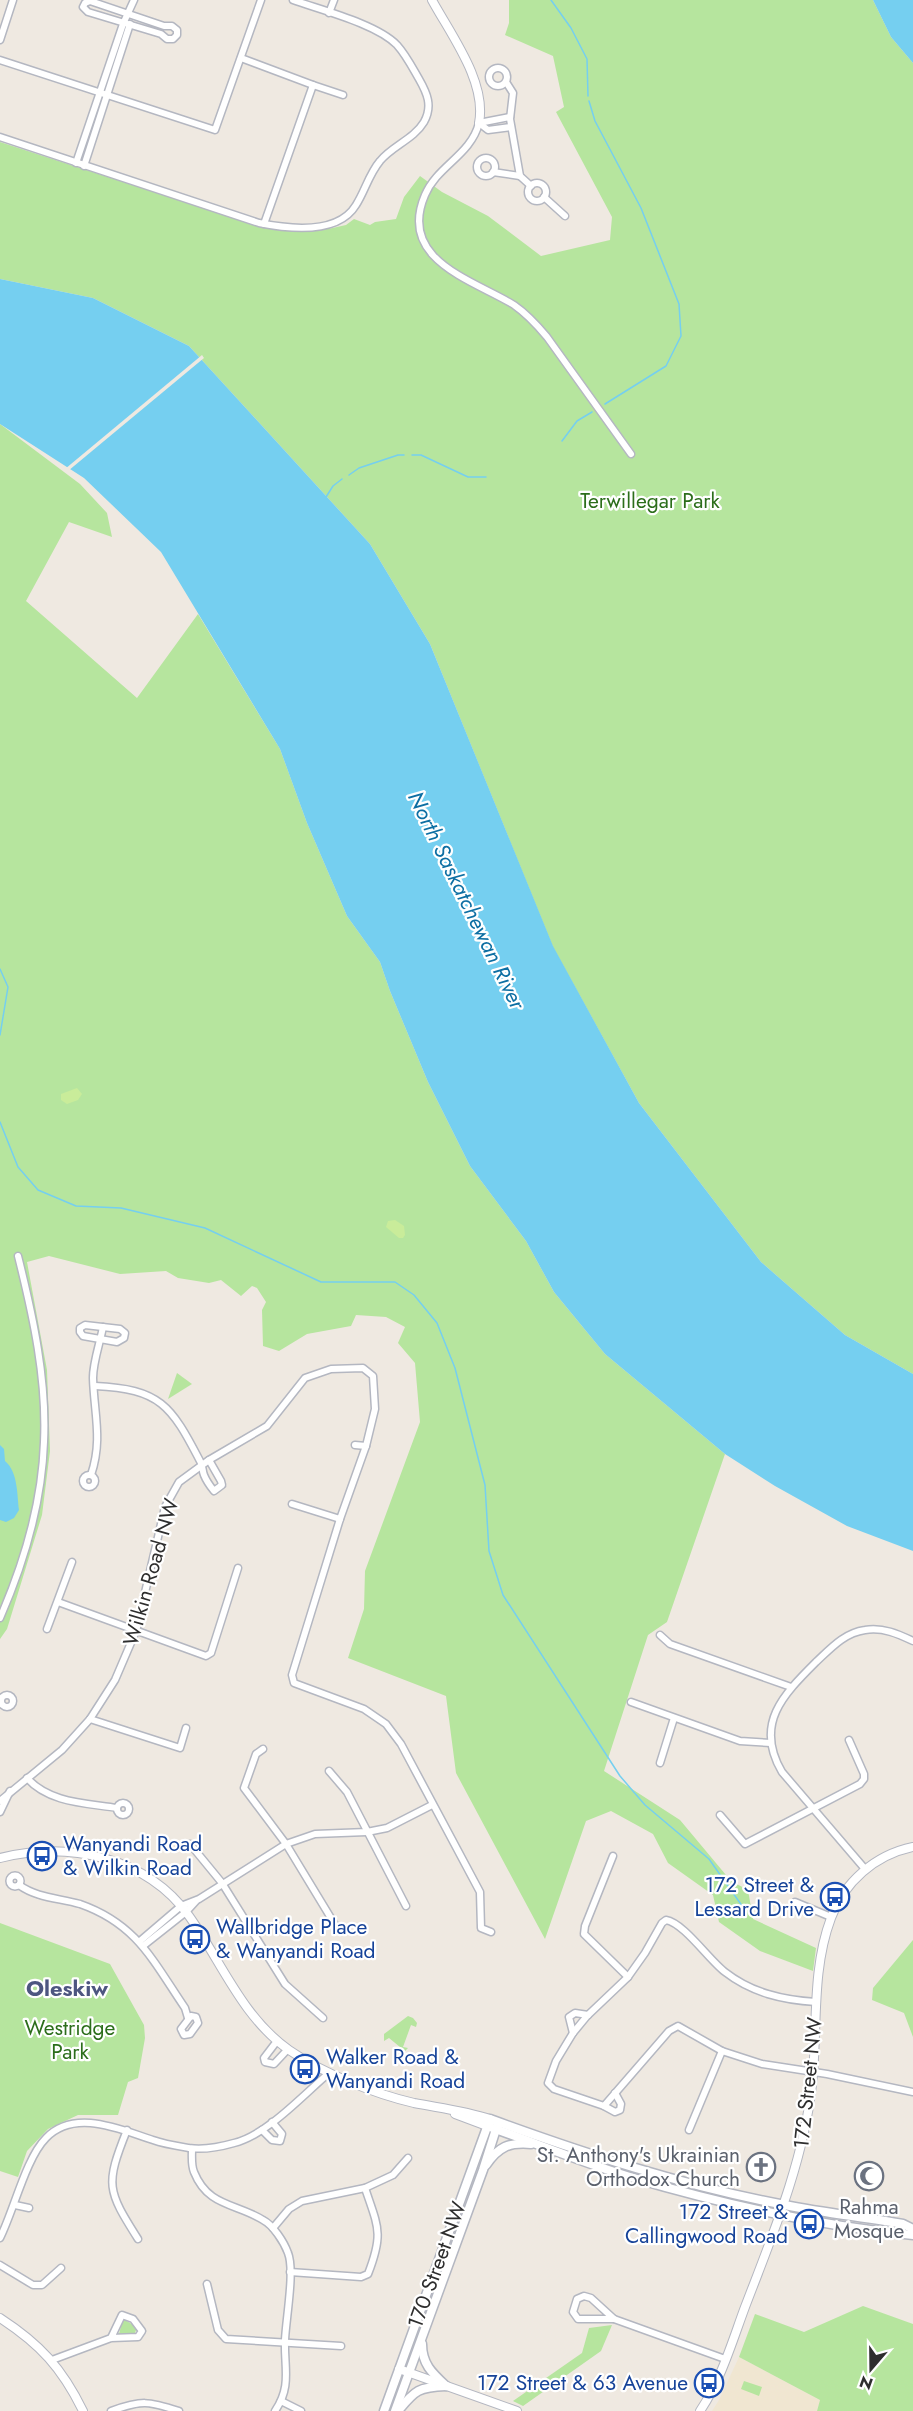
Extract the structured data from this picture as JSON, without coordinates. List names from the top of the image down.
{
  "streets": {
    "main road": ["170 Street NW"],
    "street": ["Wilkin Road NW", "172 Street NW"]
  },
  "districts": ["Oleskiw"],
  "water": ["North Saskatchewan River"],
  "parks": ["Terwillegar Park", "Westridge Park"],
  "places": {
    "bus stop": [
      "Wanyandi Road & Wilkin Road",
      "172 Street & Lessard Drive",
      "Wallbridge Place & Wanyandi Road",
      "Walker Road & Wanyandi Road",
      "172 Street & Callingwood Road",
      "172 Street & 63 Avenue"
    ],
    "church": ["St. Anthony's Ukrainian Orthodox Church"],
    "mosque": ["Rahma Mosque"]
  },
  "north": "bottom"
}
